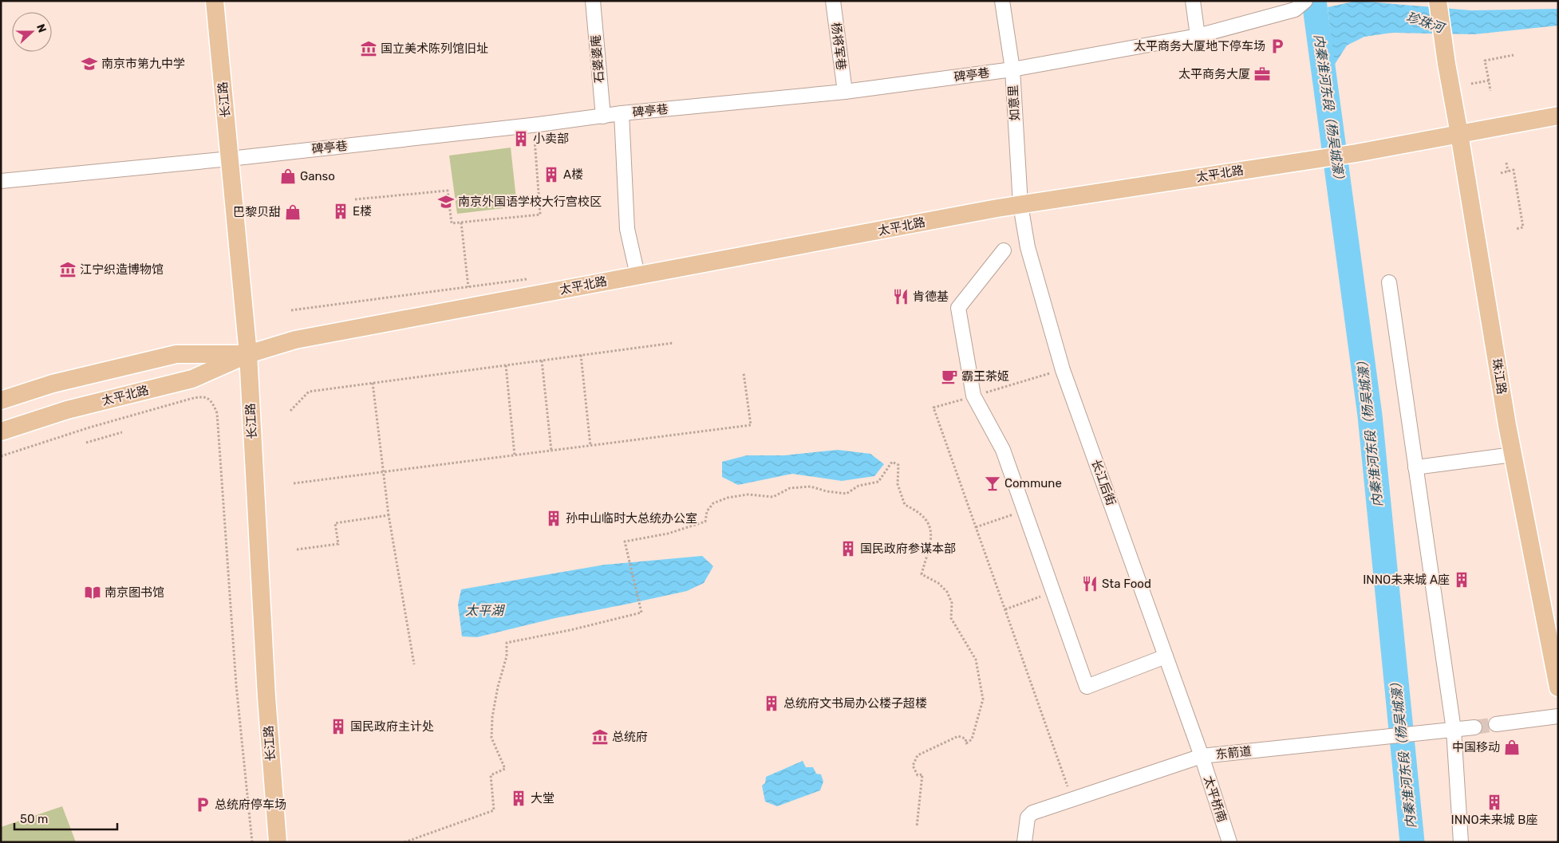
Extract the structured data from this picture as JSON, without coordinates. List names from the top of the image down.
{
  "streets": {
    "main road": ["长江路", "太平北路", "珠江路"],
    "street": [
      "杨将军巷",
      "石婆婆庵",
      "碑亭巷",
      "如意里",
      "长江后街",
      "东箭道",
      "太平桥南"
    ]
  },
  "crossings": [
    ["杨将军巷", "碑亭巷"],
    ["石婆婆庵", "碑亭巷"],
    ["碑亭巷", "长江路"],
    ["碑亭巷", "如意里"],
    ["长江路", "太平北路"],
    ["如意里", "太平北路"],
    ["如意里", "长江后街"],
    ["太平北路", "珠江路"],
    ["太平北路", "长江后街"],
    ["长江后街", "东箭道"],
    ["长江后街", "太平桥南"],
    ["东箭道", "太平桥南"]
  ],
  "water": ["珍珠河", "内秦淮河东段（杨吴城濠）", "太平湖"],
  "places": {
    "parking": ["太平商务大厦地下停车场", "总统府停车场"],
    "museum": ["国立美术陈列馆旧址", "江宁织造博物馆", "总统府"],
    "school or university": ["南京市第九中学", "南京外国语学校大行宫校区"],
    "office": ["太平商务大厦"],
    "building": [
      "小卖部",
      "A楼",
      "E楼",
      "孙中山临时大总统办公室",
      "国民政府参谋本部",
      "INNO未来城 A座",
      "总统府文书局办公楼子超楼",
      "国民政府主计处",
      "大堂",
      "INNO未来城 B座"
    ],
    "shop": ["Ganso", "巴黎贝甜", "中国移动"],
    "restaurant": ["肯德基", "Sta Food"],
    "cafe": ["霸王茶姬"],
    "bar": ["Commune"],
    "library": ["南京图书馆"]
  },
  "scale_bar": "50 m",
  "north": "right"
}
